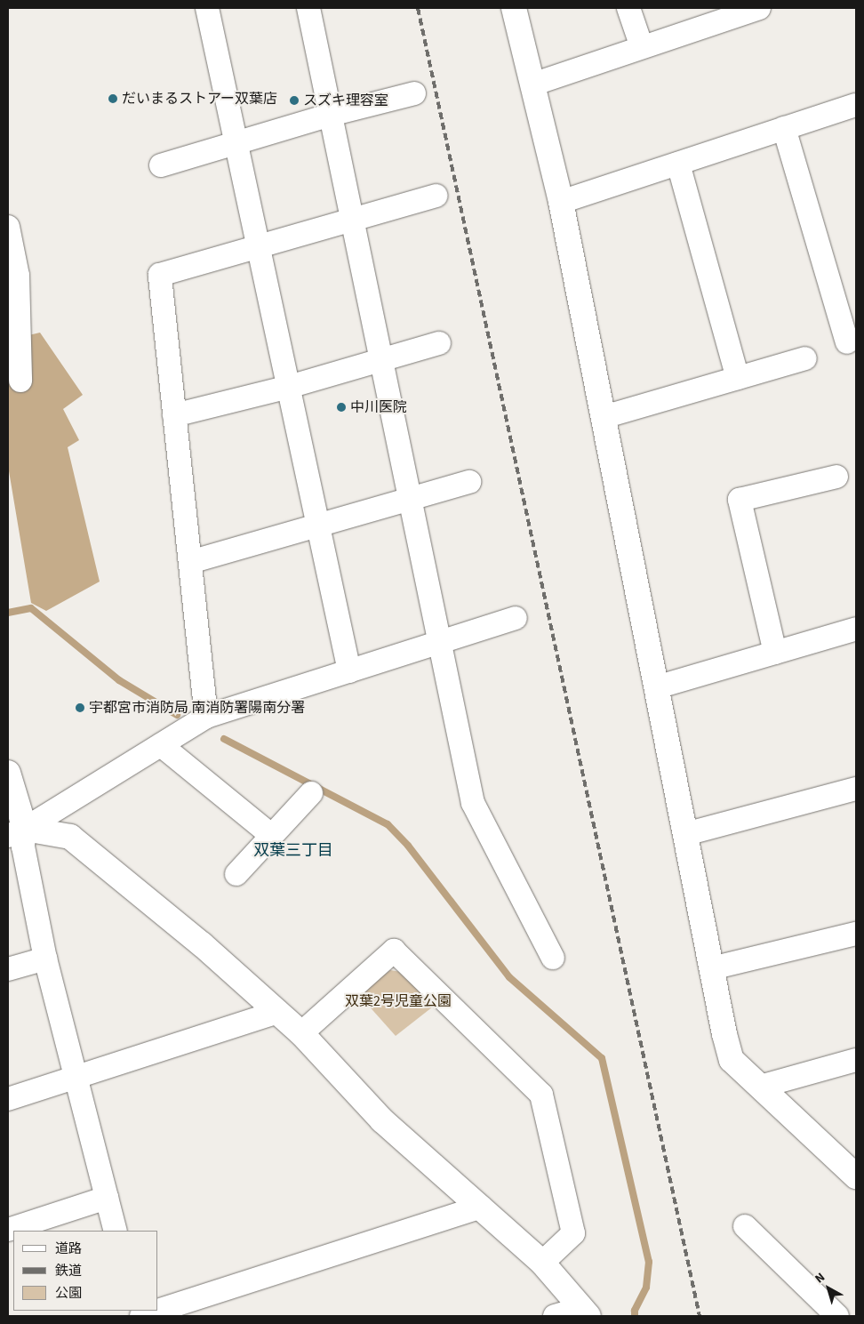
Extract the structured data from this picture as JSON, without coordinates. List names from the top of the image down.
{
  "districts": ["双葉三丁目"],
  "parks": ["双葉2号児童公園"],
  "places": [
    "だいまるストアー双葉店",
    "スズキ理容室",
    "中川医院",
    "宇都宮市消防局 南消防署陽南分署"
  ],
  "legend": ["道路", "鉄道", "公園"],
  "north": "top left"
}
